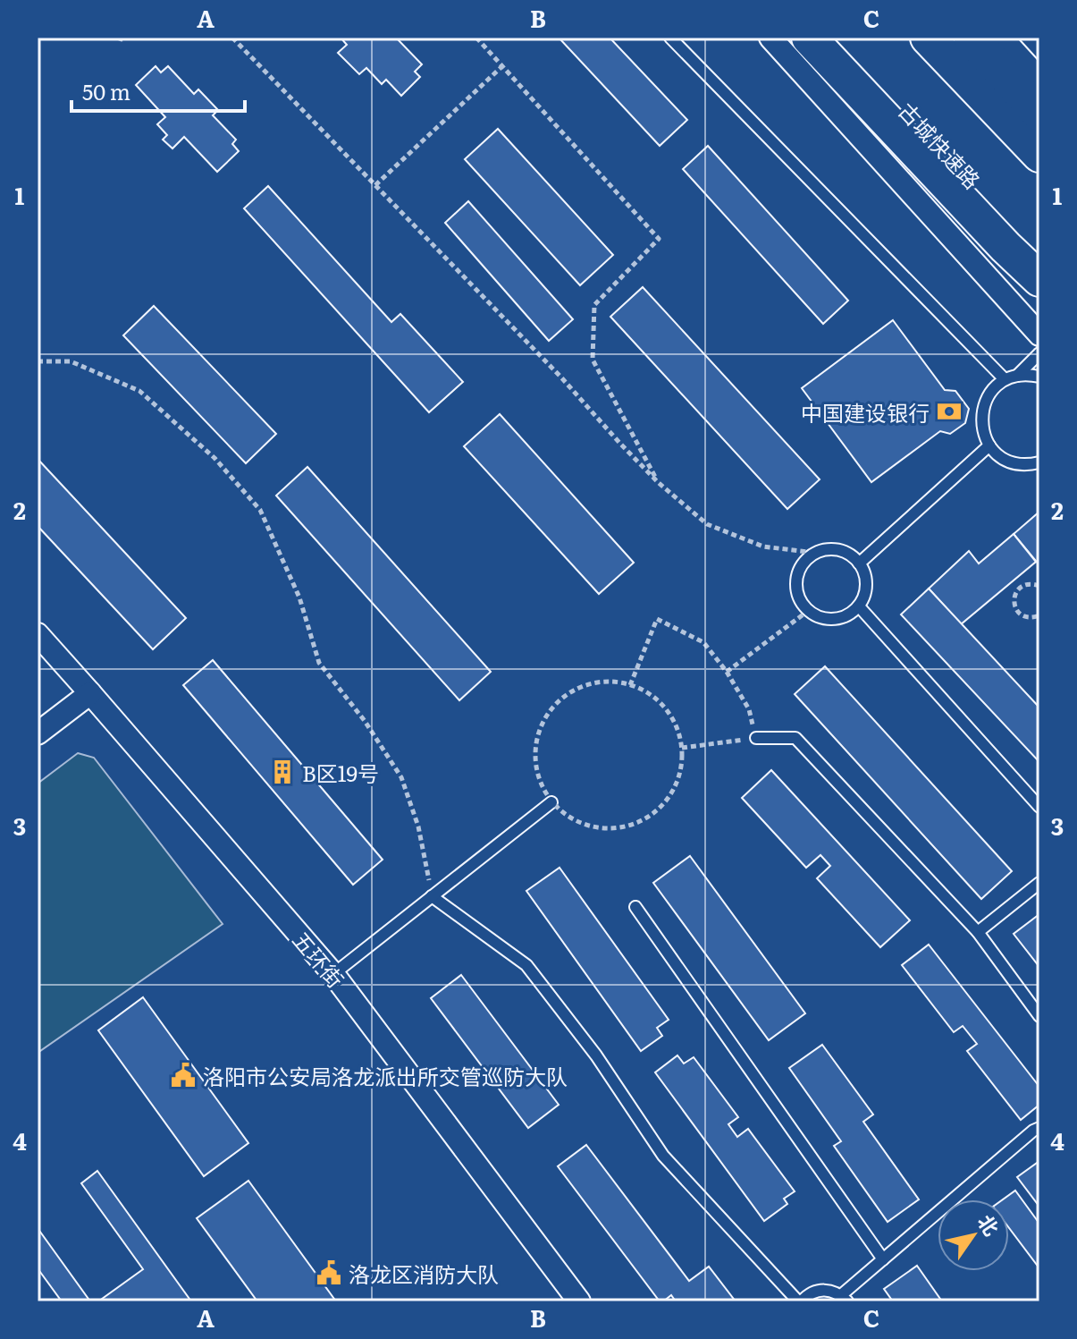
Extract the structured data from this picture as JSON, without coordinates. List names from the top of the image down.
{
  "streets": {
    "highway": ["古城快速路"],
    "street": ["五环街"]
  },
  "places": {
    "bank": ["中国建设银行"],
    "building": ["B区19号"],
    "public building": ["洛阳市公安局洛龙派出所交管巡防大队", "洛龙区消防大队"]
  },
  "scale_bar": "50 m",
  "north": "top right",
  "grid": {
    "columns": ["A", "B", "C"],
    "rows": [
      "1",
      "2",
      "3",
      "4"
    ]
  }
}
